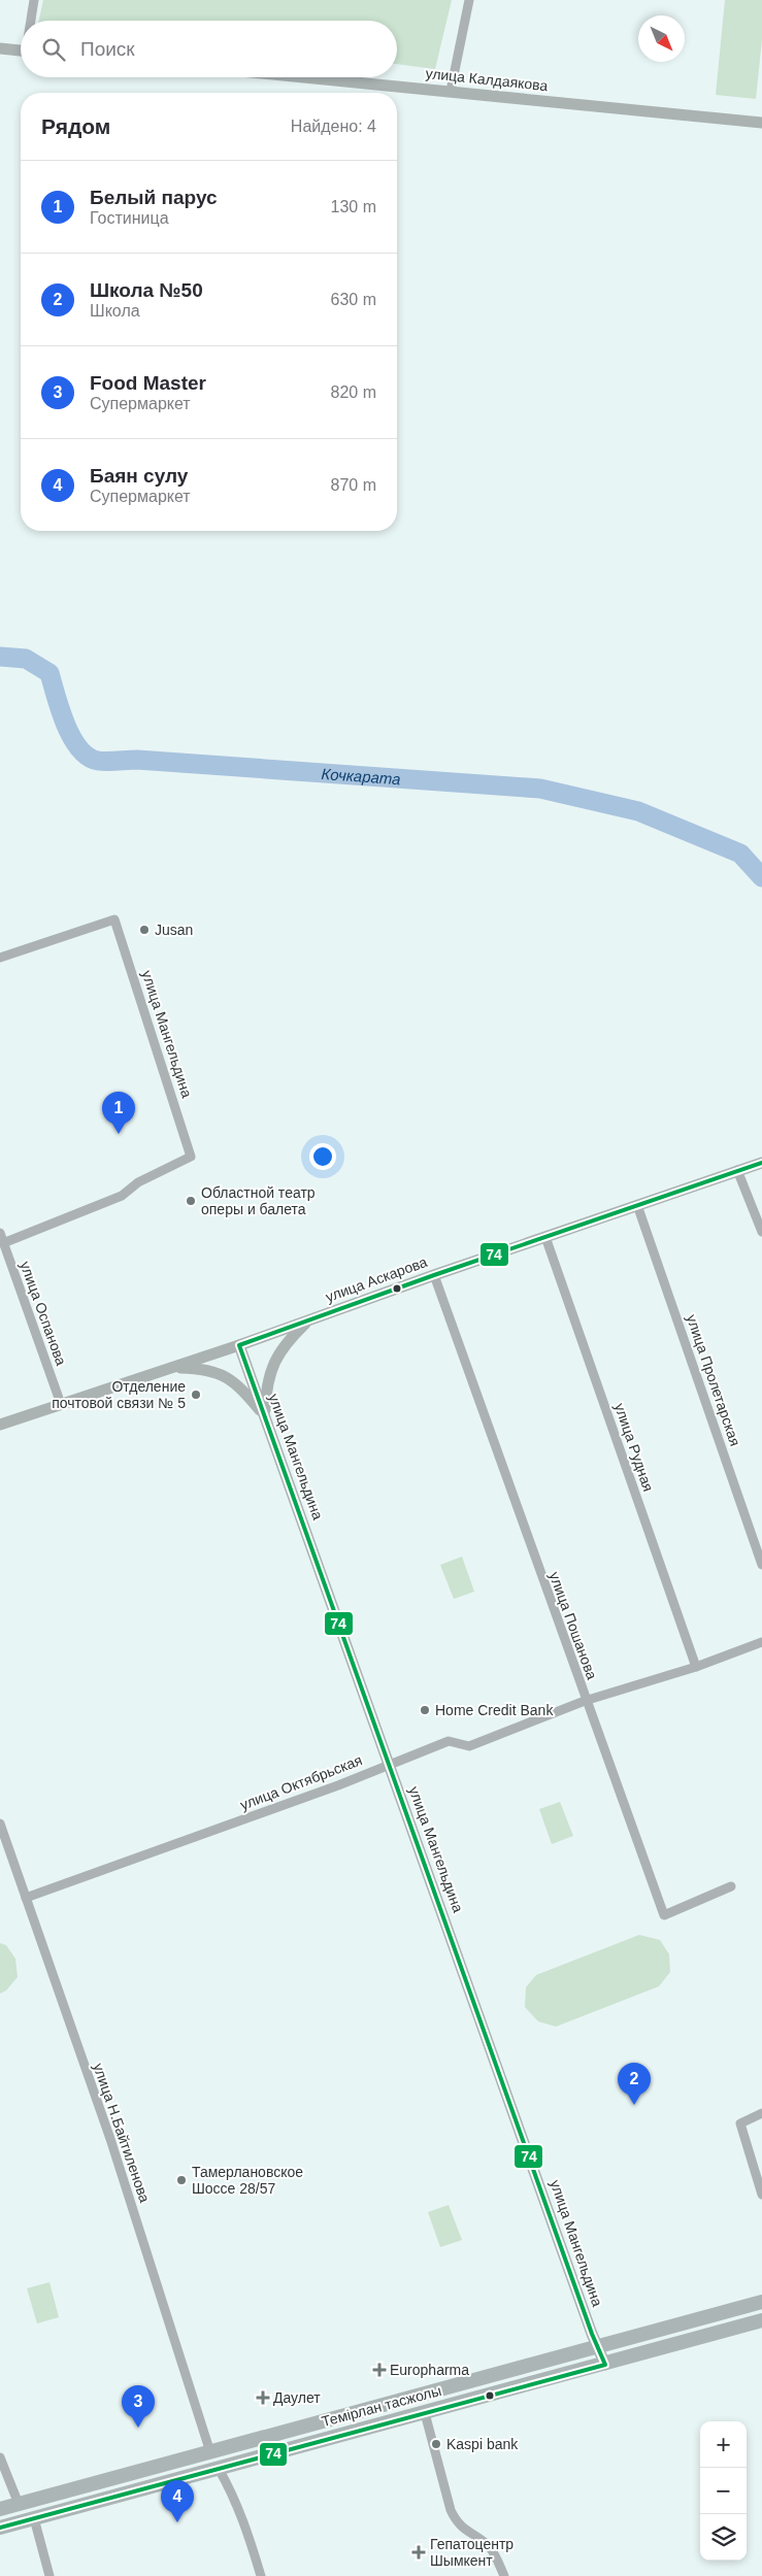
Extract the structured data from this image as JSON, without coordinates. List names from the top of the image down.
{
  "streets": {
    "main road": ["Темірлан тасжолы"],
    "street": [
      "улица Калдаякова",
      "улица Мангельдина",
      "улица Аскарова",
      "улица Оспанова",
      "улица Пролетарская",
      "улица Рудная",
      "улица Пошанова",
      "улица Октябрьская",
      "улица Н.Байтиленова"
    ]
  },
  "crossings": [
    ["улица Мангельдина", "улица Аскарова"],
    ["улица Мангельдина", "улица Оспанова"],
    ["улица Мангельдина", "улица Октябрьская"],
    ["улица Мангельдина", "Темірлан тасжолы"],
    ["улица Аскарова", "улица Оспанова"],
    ["улица Аскарова", "улица Пролетарская"],
    ["улица Аскарова", "улица Рудная"],
    ["улица Аскарова", "улица Пошанова"],
    ["улица Рудная", "улица Октябрьская"],
    ["улица Пошанова", "улица Октябрьская"],
    ["улица Октябрьская", "улица Н.Байтиленова"],
    ["улица Н.Байтиленова", "Темірлан тасжолы"]
  ],
  "water": ["Кочкарата"],
  "places": {
    "other": [
      "Jusan",
      "Областной театр оперы и балета",
      "Отделение почтовой связи № 5",
      "Home Credit Bank",
      "Тамерлановское Шоссе 28/57",
      "Kaspi bank"
    ],
    "health": ["Europharma", "Даулет", "Гепатоцентр Шымкент"]
  },
  "lines": ["transit line 74"],
  "north": "bottom right",
  "page": {
    "search": "Поиск",
    "heading": ["Рядом", "Найдено: 4"],
    "list": [
      {
        "mark": "1",
        "name": "Белый парус",
        "note": "Гостиница",
        "value": "130 m"
      },
      {
        "mark": "2",
        "name": "Школа №50",
        "note": "Школа",
        "value": "630 m"
      },
      {
        "mark": "3",
        "name": "Food Master",
        "note": "Супермаркет",
        "value": "820 m"
      },
      {
        "mark": "4",
        "name": "Баян сулу",
        "note": "Супермаркет",
        "value": "870 m"
      }
    ],
    "pins": [
      "1",
      "2",
      "3",
      "4"
    ],
    "map_buttons": ["+", "−"]
  }
}
